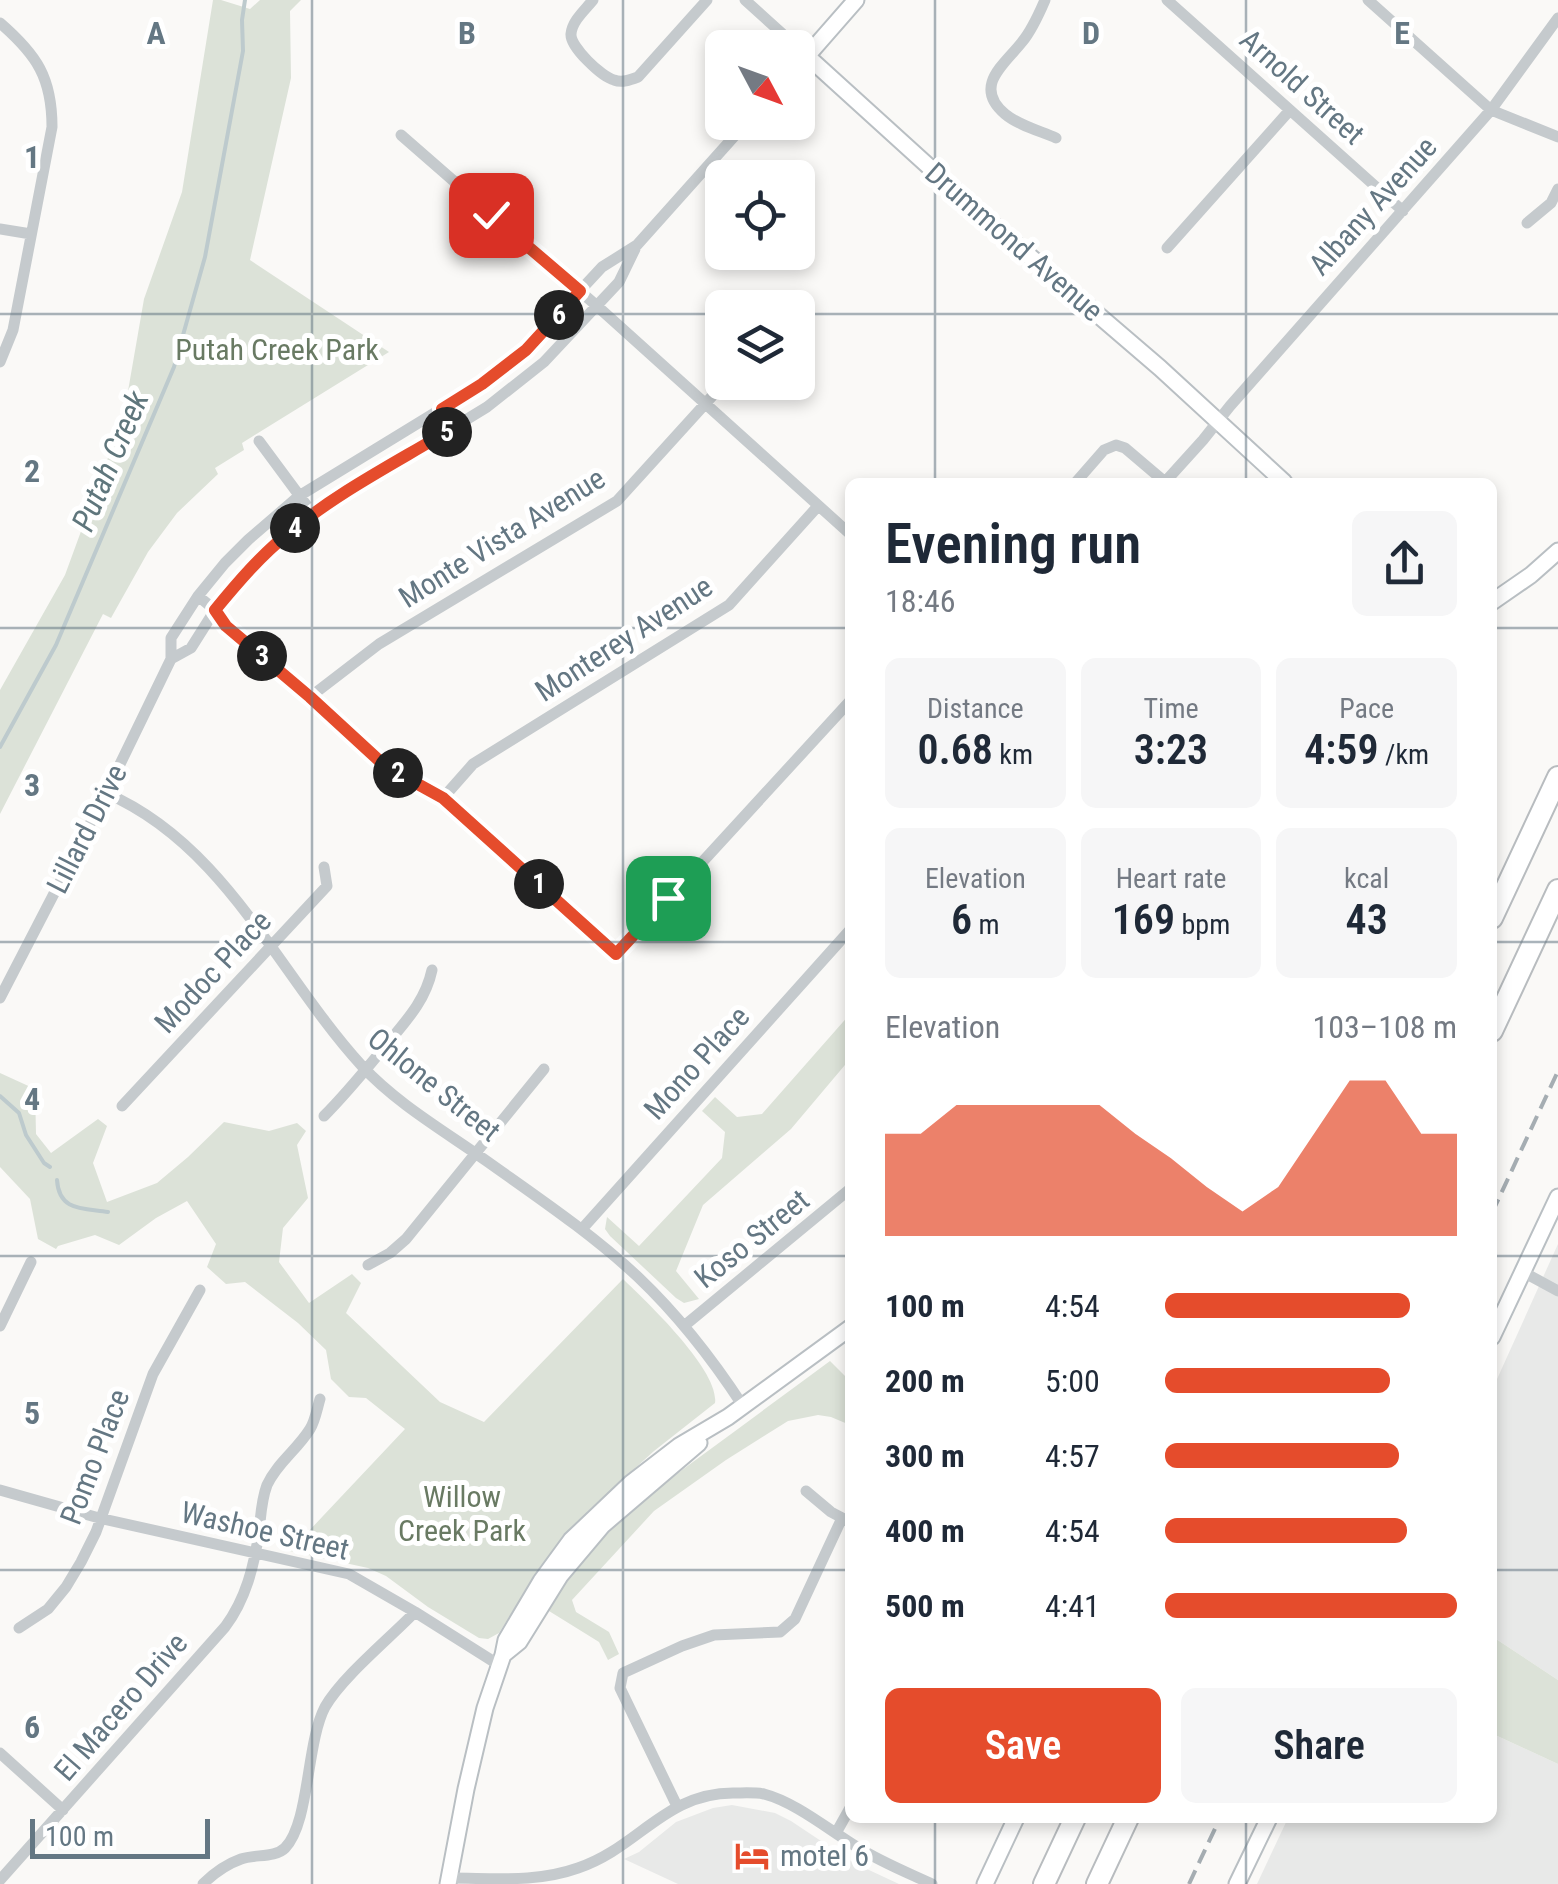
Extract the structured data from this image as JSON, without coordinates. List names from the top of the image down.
{
  "streets": {
    "street": [
      "Arnold Street",
      "Albany Avenue",
      "Drummond Avenue",
      "Monte Vista Avenue",
      "Monterey Avenue",
      "Lillard Drive",
      "Modoc Place",
      "Mono Place",
      "Ohlone Street",
      "Koso Street",
      "Pomo Place",
      "Washoe Street",
      "El Macero Drive"
    ]
  },
  "crossings": [
    ["Arnold Street", "Albany Avenue"],
    ["Albany Avenue", "Drummond Avenue"],
    ["Lillard Drive", "Ohlone Street"],
    ["Modoc Place", "Ohlone Street"],
    ["Mono Place", "Ohlone Street"],
    ["Ohlone Street", "Koso Street"],
    ["Pomo Place", "Washoe Street"],
    ["Washoe Street", "El Macero Drive"]
  ],
  "water": ["Putah Creek"],
  "parks": ["Putah Creek Park", "Willow Creek Park"],
  "places": {
    "hotel": ["motel 6"]
  },
  "scale_bar": "100 m",
  "north": "bottom right",
  "page": {
    "pins": [
      "6",
      "5",
      "4",
      "3",
      "2",
      "1"
    ],
    "heading": ["Evening run", "18:46"],
    "stats": [
      ["Distance", "0.68 km"],
      ["Time", "3:23"],
      ["Pace", "4:59 /km"],
      ["Elevation", "6 m"],
      ["Heart rate", "169 bpm"],
      ["kcal", "43"]
    ],
    "chart": ["Elevation", "103–108 m"],
    "list": [
      {
        "name": "100 m",
        "note": "4:54"
      },
      {
        "name": "200 m",
        "note": "5:00"
      },
      {
        "name": "300 m",
        "note": "4:57"
      },
      {
        "name": "400 m",
        "note": "4:54"
      },
      {
        "name": "500 m",
        "note": "4:41"
      }
    ],
    "buttons": ["Save", "Share"],
    "scale": "100 m"
  },
  "grid": {
    "columns": [
      "A",
      "B",
      "D",
      "E"
    ],
    "rows": [
      "1",
      "2",
      "3",
      "4",
      "5",
      "6"
    ]
  }
}
